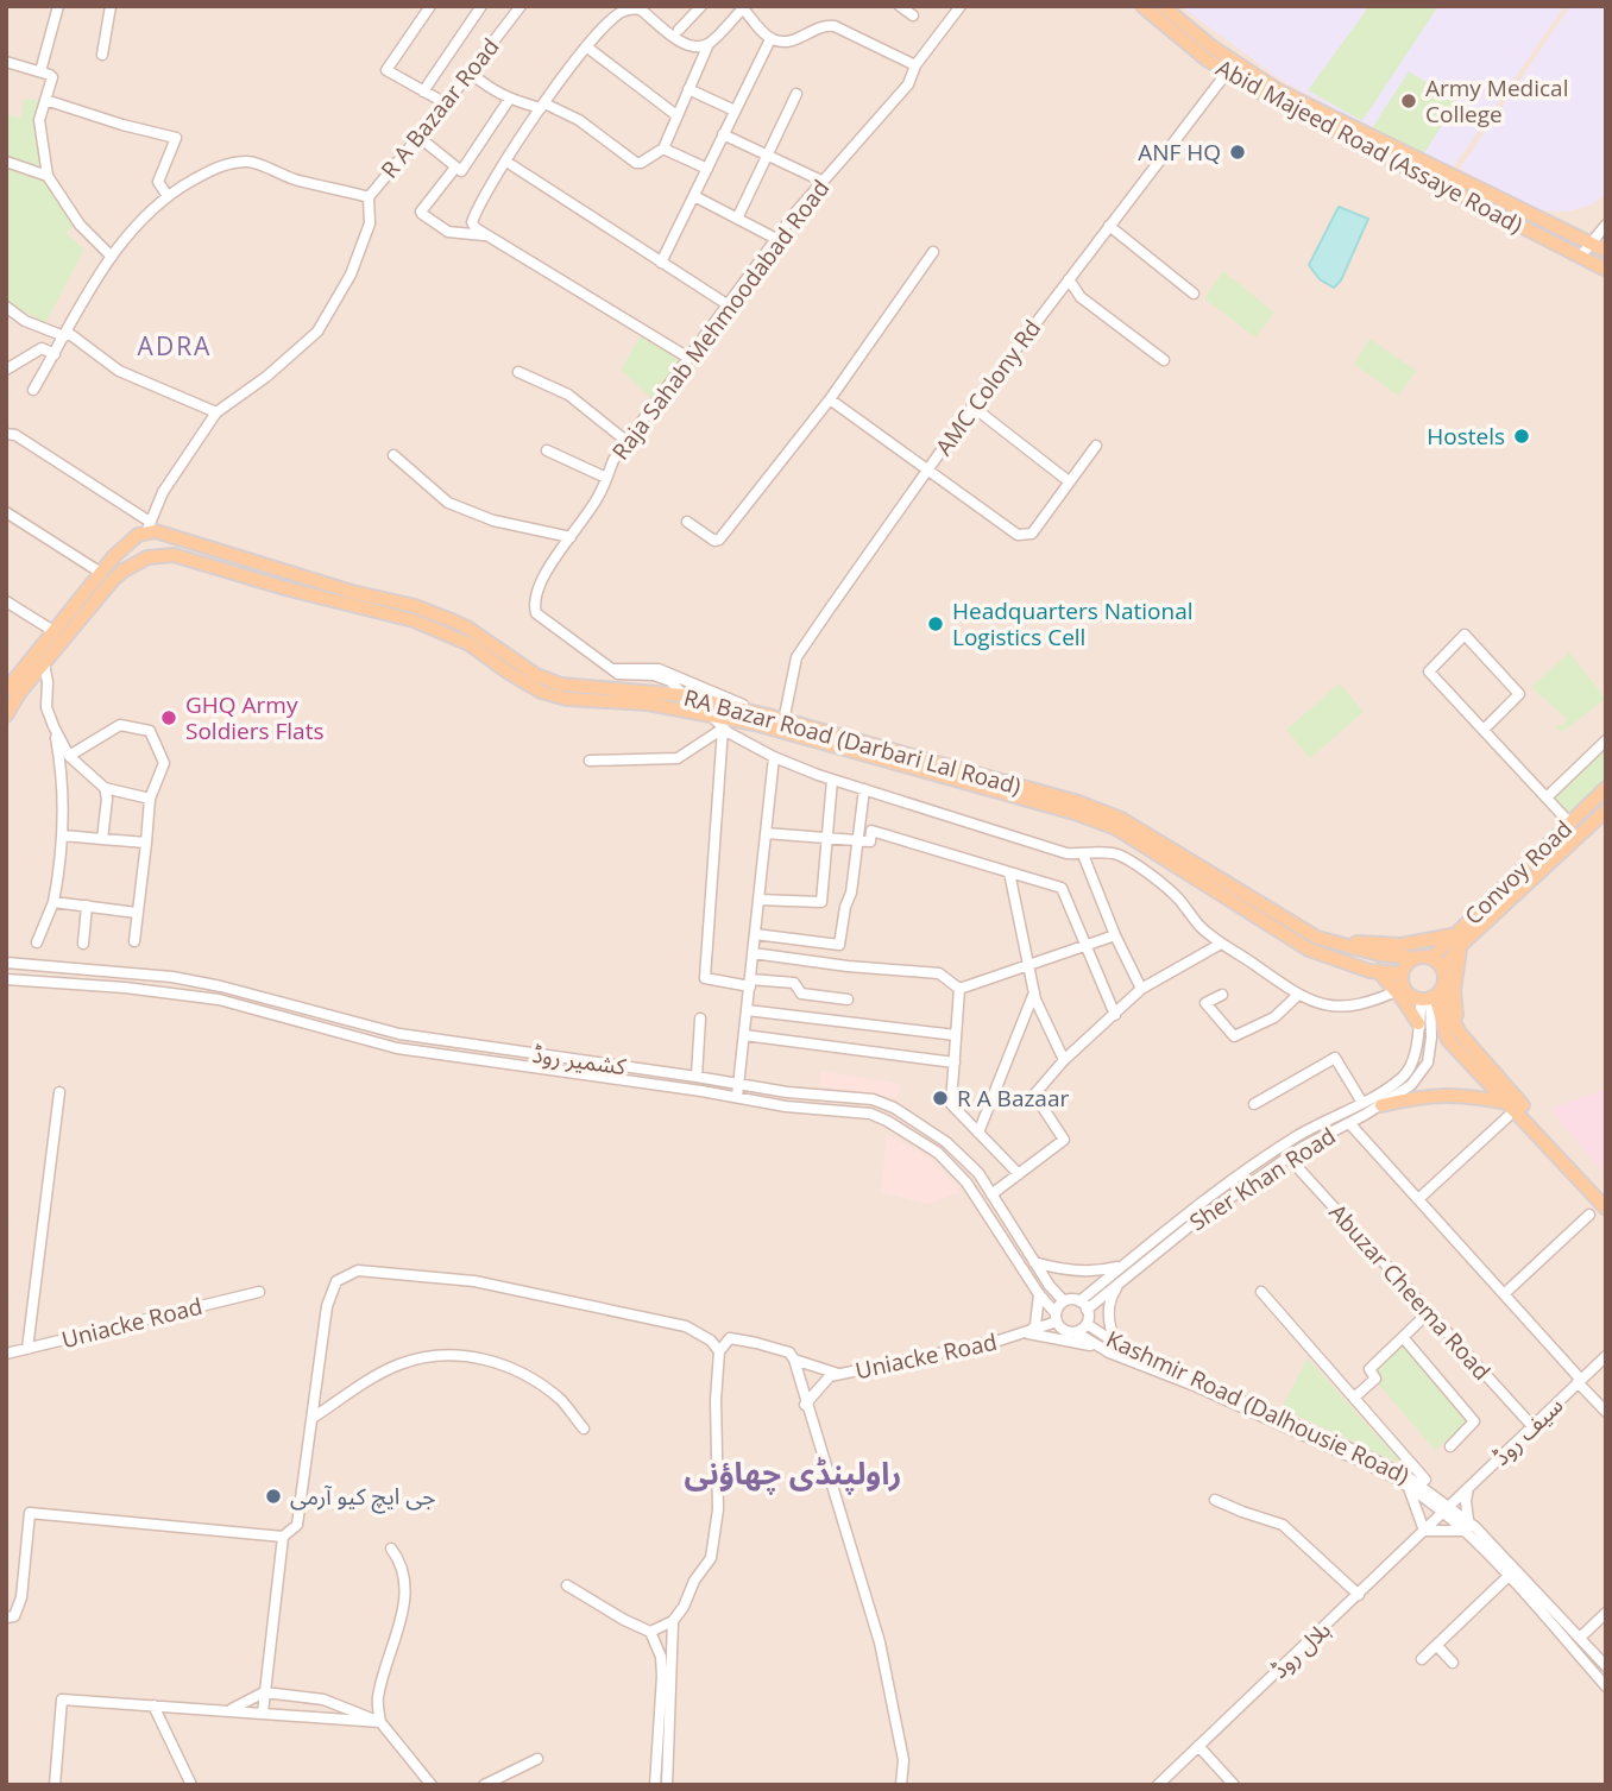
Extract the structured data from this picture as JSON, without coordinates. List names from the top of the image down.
{
  "streets": {
    "main road": ["Abid Majeed Road (Assaye Road)", "RA Bazar Road (Darbari Lal Road)", "Convoy Road"],
    "street": [
      "R A Bazaar Road",
      "Raja Sahab Mehmoodabad Road",
      "AMC Colony Rd",
      "کشمیر روڈ",
      "Sher Khan Road",
      "Abuzar Cheema Road",
      "Uniacke Road",
      "Kashmir Road (Dalhousie Road)",
      "سیف روڈ",
      "ہلال روڈ"
    ]
  },
  "crossings": [
    ["R A Bazaar Road", "RA Bazar Road (Darbari Lal Road)"],
    ["Abid Majeed Road (Assaye Road)", "AMC Colony Rd"],
    ["AMC Colony Rd", "RA Bazar Road (Darbari Lal Road)"],
    ["RA Bazar Road (Darbari Lal Road)", "Convoy Road"],
    ["RA Bazar Road (Darbari Lal Road)", "Sher Khan Road"],
    ["Convoy Road", "Sher Khan Road"],
    ["کشمیر روڈ", "Sher Khan Road"],
    ["کشمیر روڈ", "Uniacke Road"],
    ["کشمیر روڈ", "Kashmir Road (Dalhousie Road)"],
    ["Sher Khan Road", "Abuzar Cheema Road"],
    ["Sher Khan Road", "Uniacke Road"],
    ["Sher Khan Road", "Kashmir Road (Dalhousie Road)"],
    ["Abuzar Cheema Road", "سیف روڈ"],
    ["Uniacke Road", "Kashmir Road (Dalhousie Road)"],
    ["Kashmir Road (Dalhousie Road)", "سیف روڈ"],
    ["Kashmir Road (Dalhousie Road)", "ہلال روڈ"],
    ["سیف روڈ", "ہلال روڈ"]
  ],
  "districts": ["ADRA", "راولپنڈی چھاؤنی"],
  "places": [
    "Army Medical College",
    "ANF HQ",
    "Hostels",
    "Headquarters National Logistics Cell",
    "GHQ Army Soldiers Flats",
    "R A Bazaar",
    "جی ایچ کیو آرمی"
  ]
}
